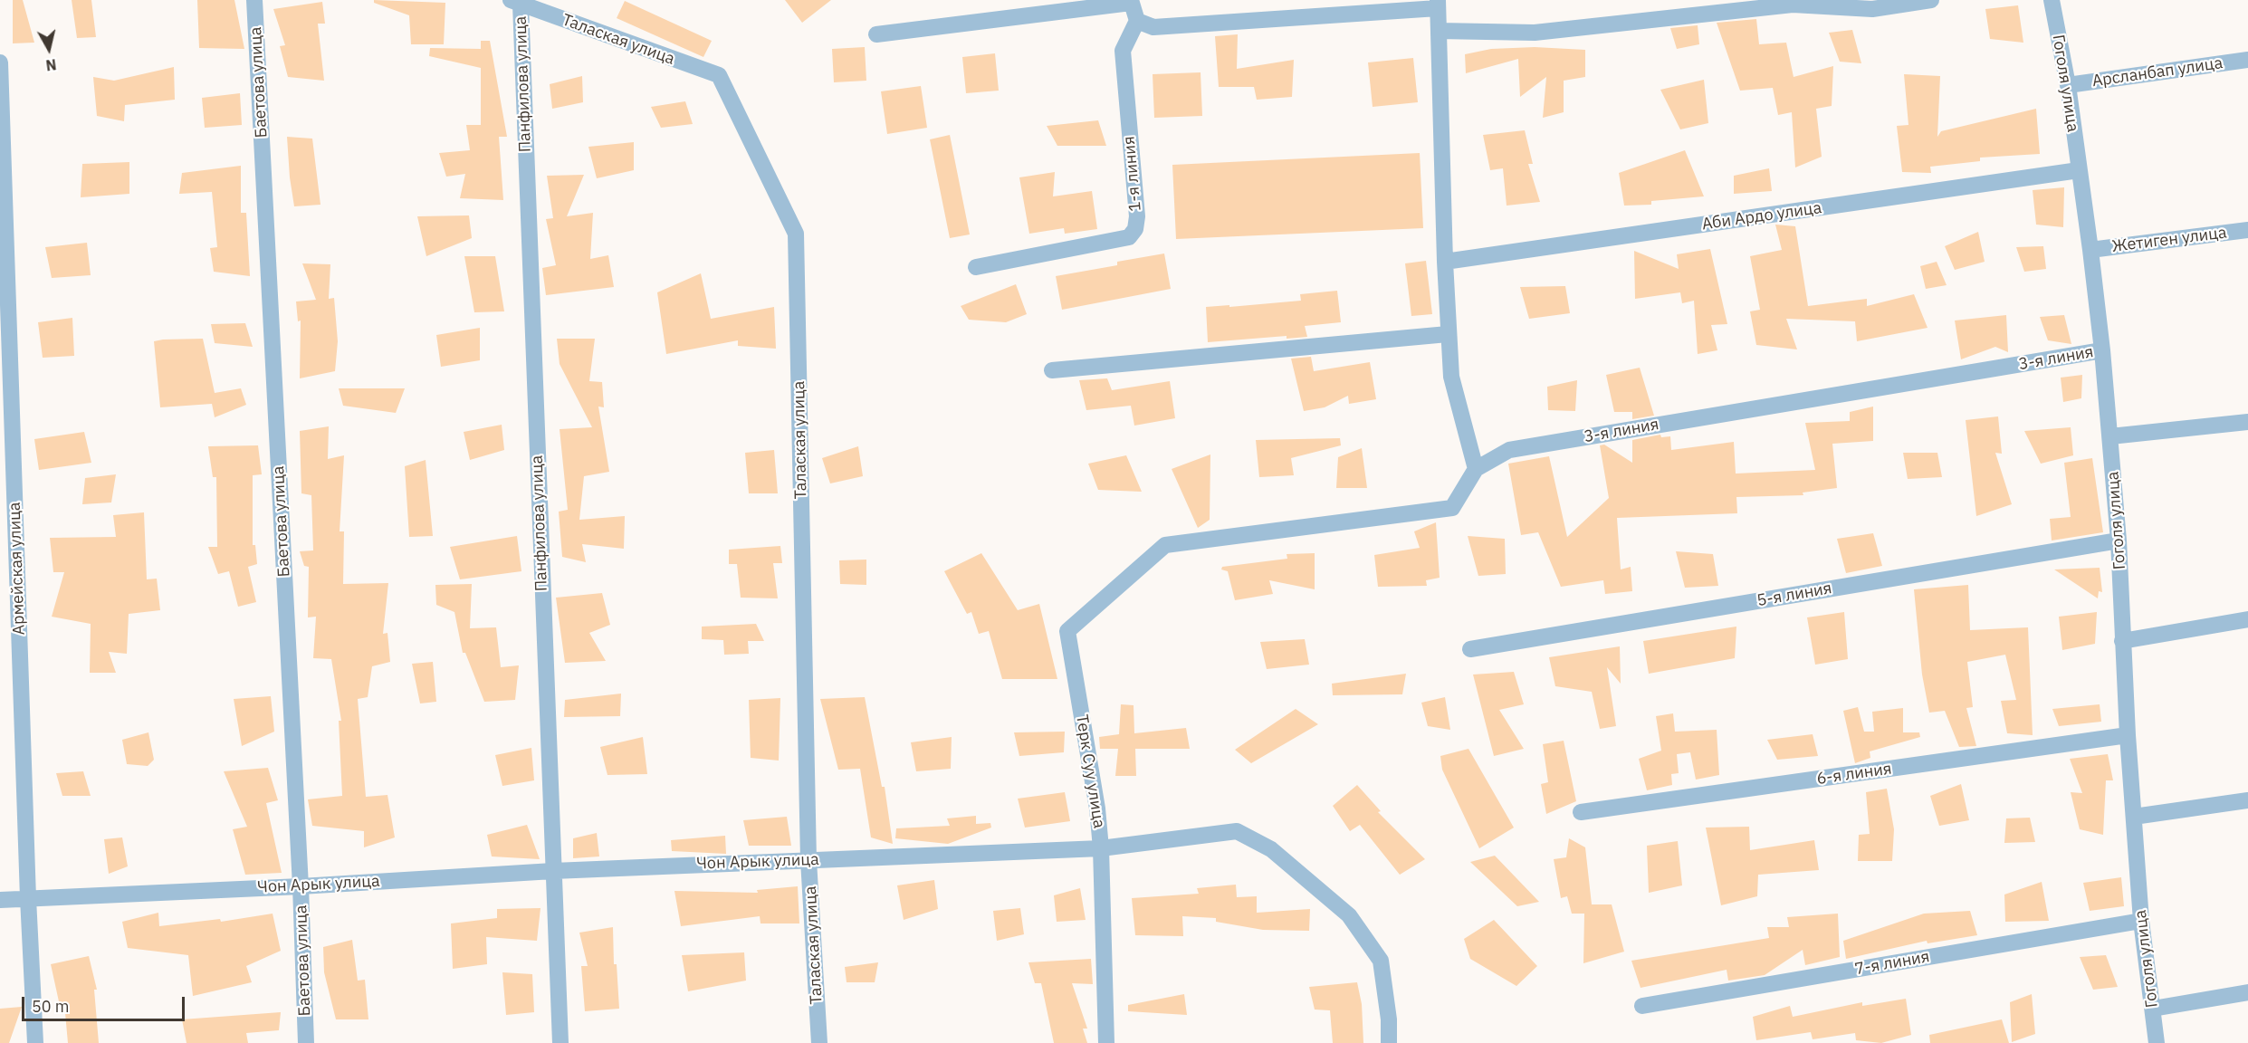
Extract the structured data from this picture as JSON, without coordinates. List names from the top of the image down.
{
  "streets": {
    "street": [
      "Талаская улица",
      "Арсланбап улица",
      "Баетова улица",
      "Гоголя улица",
      "Панфилова улица",
      "1-я линия",
      "Аби Ардо улица",
      "Жетиген улица",
      "3-я линия",
      "Армейская улица",
      "5-я линия",
      "Терк Суу улица",
      "6-я линия",
      "Чон Арык улица",
      "7-я линия"
    ]
  },
  "crossings": [
    ["Талаская улица", "Панфилова улица"],
    ["Талаская улица", "Чон Арык улица"],
    ["Арсланбап улица", "Гоголя улица"],
    ["Баетова улица", "Чон Арык улица"],
    ["Гоголя улица", "Аби Ардо улица"],
    ["Гоголя улица", "Жетиген улица"],
    ["Гоголя улица", "3-я линия"],
    ["Гоголя улица", "5-я линия"],
    ["Гоголя улица", "6-я линия"],
    ["Гоголя улица", "7-я линия"],
    ["Панфилова улица", "Чон Арык улица"],
    ["3-я линия", "Терк Суу улица"],
    ["Армейская улица", "Чон Арык улица"],
    ["Терк Суу улица", "Чон Арык улица"]
  ],
  "scale_bar": "50 m",
  "north": "bottom"
}
